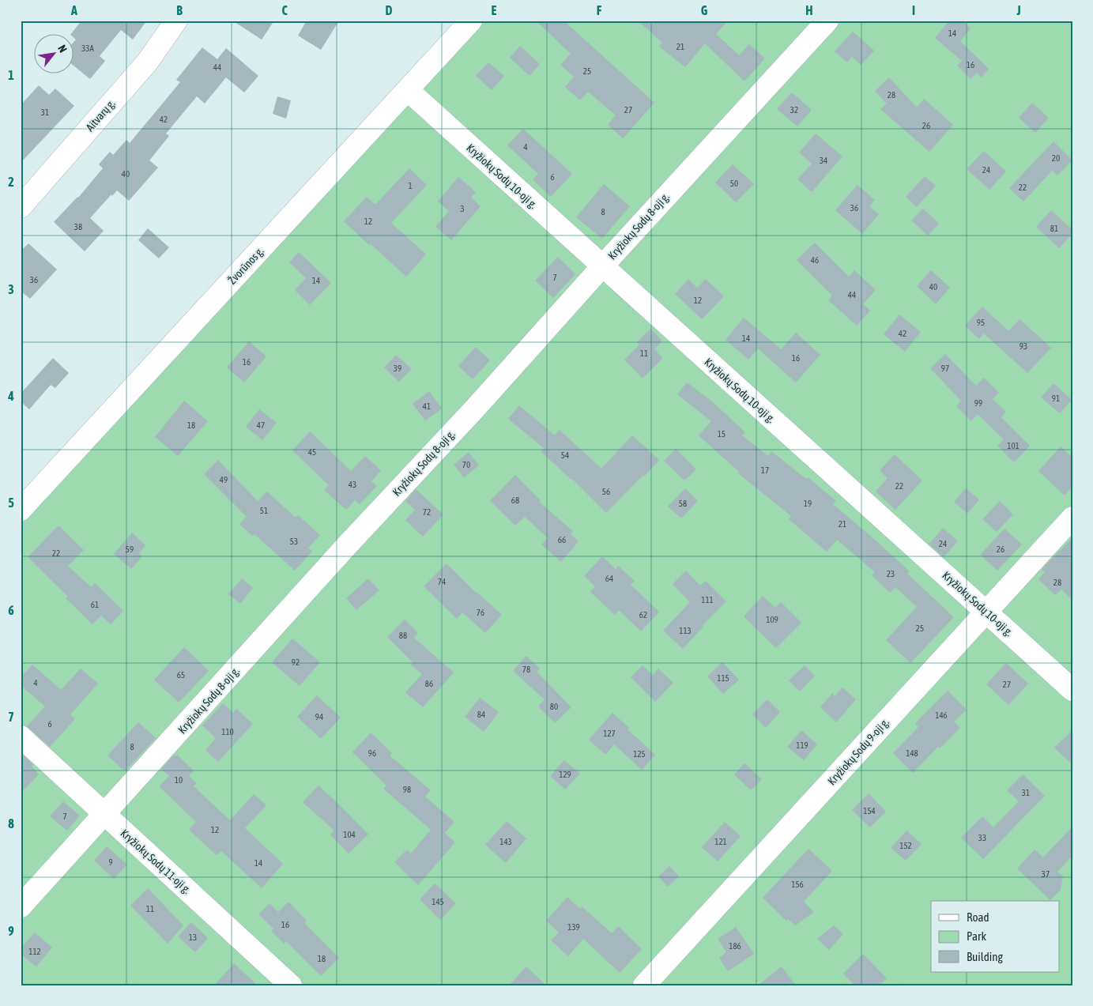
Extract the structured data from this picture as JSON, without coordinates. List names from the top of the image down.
{
  "streets": {
    "street": [
      "Aitvarų g.",
      "Kryžiokų Sodų 10-oji g.",
      "Kryžiokų Sodų 8-oji g.",
      "Žvorūnos g.",
      "Kryžiokų Sodų 9-oji g.",
      "Kryžiokų Sodų 11-oji g."
    ]
  },
  "crossings": [
    ["Kryžiokų Sodų 10-oji g.", "Kryžiokų Sodų 8-oji g."],
    ["Kryžiokų Sodų 10-oji g.", "Žvorūnos g."],
    ["Kryžiokų Sodų 10-oji g.", "Kryžiokų Sodų 9-oji g."],
    ["Kryžiokų Sodų 8-oji g.", "Kryžiokų Sodų 11-oji g."]
  ],
  "house_numbers": [
    "14",
    "21",
    "33A",
    "16",
    "44",
    "25",
    "28",
    "27",
    "32",
    "31",
    "42",
    "26",
    "4",
    "20",
    "34",
    "24",
    "40",
    "6",
    "50",
    "1",
    "22",
    "36",
    "3",
    "8",
    "12",
    "38",
    "81",
    "46",
    "7",
    "36",
    "14",
    "40",
    "44",
    "12",
    "95",
    "42",
    "14",
    "93",
    "11",
    "16",
    "16",
    "39",
    "97",
    "91",
    "99",
    "41",
    "18",
    "47",
    "15",
    "101",
    "45",
    "54",
    "70",
    "17",
    "49",
    "43",
    "22",
    "56",
    "68",
    "58",
    "19",
    "51",
    "72",
    "21",
    "66",
    "53",
    "24",
    "59",
    "26",
    "22",
    "23",
    "64",
    "74",
    "28",
    "111",
    "61",
    "76",
    "62",
    "109",
    "25",
    "113",
    "88",
    "92",
    "78",
    "65",
    "115",
    "4",
    "86",
    "27",
    "80",
    "84",
    "146",
    "94",
    "6",
    "110",
    "127",
    "119",
    "8",
    "96",
    "148",
    "125",
    "129",
    "10",
    "98",
    "31",
    "154",
    "7",
    "12",
    "104",
    "33",
    "143",
    "121",
    "152",
    "9",
    "14",
    "37",
    "156",
    "145",
    "11",
    "16",
    "139",
    "13",
    "186",
    "112",
    "18"
  ],
  "legend": ["Road", "Park", "Building"],
  "north": "top right",
  "grid": {
    "columns": [
      "A",
      "B",
      "C",
      "D",
      "E",
      "F",
      "G",
      "H",
      "I",
      "J"
    ],
    "rows": [
      "1",
      "2",
      "3",
      "4",
      "5",
      "6",
      "7",
      "8",
      "9"
    ]
  }
}
